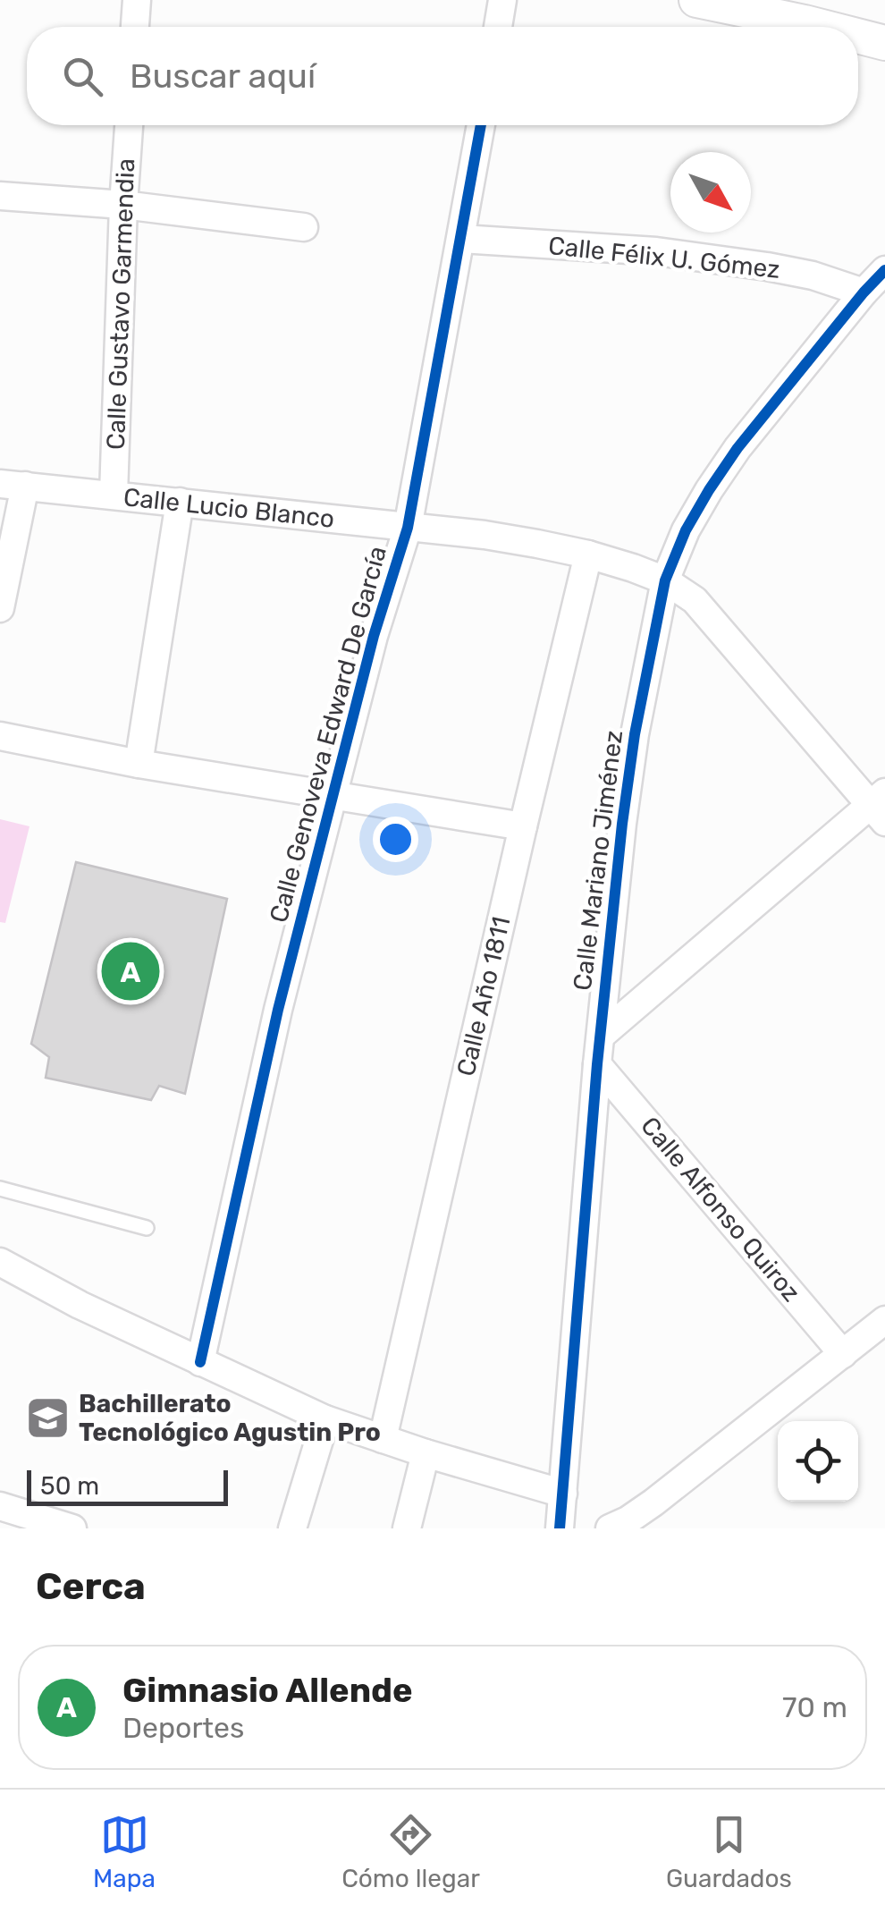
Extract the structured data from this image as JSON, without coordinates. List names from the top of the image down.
{
  "streets": {
    "street": [
      "Calle Félix U. Gómez",
      "Calle Gustavo Garmendia",
      "Calle Lucio Blanco",
      "Calle Genoveva Edward De García",
      "Calle Mariano Jiménez",
      "Calle Año 1811",
      "Calle Alfonso Quiroz"
    ]
  },
  "crossings": [
    ["Calle Félix U. Gómez", "Calle Genoveva Edward De García"],
    ["Calle Félix U. Gómez", "Calle Mariano Jiménez"],
    ["Calle Gustavo Garmendia", "Calle Lucio Blanco"],
    ["Calle Lucio Blanco", "Calle Genoveva Edward De García"],
    ["Calle Lucio Blanco", "Calle Mariano Jiménez"],
    ["Calle Lucio Blanco", "Calle Año 1811"],
    ["Calle Mariano Jiménez", "Calle Alfonso Quiroz"]
  ],
  "places": {
    "school or university": ["Bachillerato Tecnológico Agustin Pro"]
  },
  "scale_bar": "50 m",
  "north": "bottom right",
  "page": {
    "search": "Buscar aquí",
    "pins": "A",
    "scale": "50 m",
    "heading": "Cerca",
    "list": [
      {
        "mark": "A",
        "name": "Gimnasio Allende",
        "note": "Deportes",
        "value": "70 m"
      }
    ],
    "nav": ["Mapa", "Cómo llegar", "Guardados"]
  }
}
